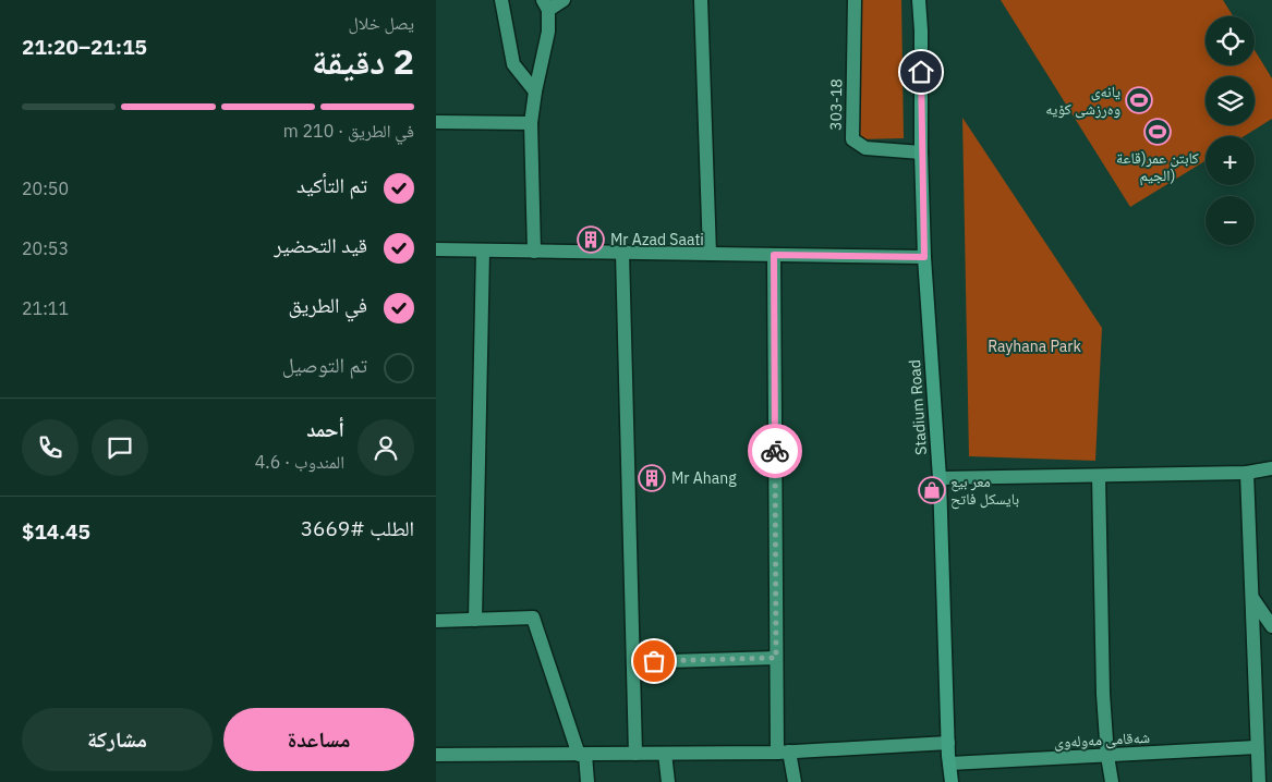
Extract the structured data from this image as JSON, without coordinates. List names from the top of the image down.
{
  "streets": {
    "main road": ["Stadium Road"],
    "street": ["303-18", "شه‌قامی مه‌وله‌وی"]
  },
  "crossings": [
    ["303-18", "Stadium Road"],
    ["Stadium Road", "شه‌قامی مه‌وله‌وی"]
  ],
  "parks": ["Rayhana Park"],
  "places": {
    "sports": ["یانه‌ی وه‌رزشی كۆیه‌", "كابتن عمر(قاعة الجيم)"],
    "building": ["Mr Azad Saati", "Mr Ahang"],
    "shop": ["معر بيع بايسكل فاتح"]
  },
  "page": {
    "heading": ["2 دقيقة", "يصل خلال", "21:15–21:20"],
    "panel": [
      "أحمد",
      "المندوب · 4.6",
      "الطلب #3669",
      "$14.45"
    ],
    "map_buttons": ["+", "−"],
    "bar": "في الطريق · 210 m",
    "list": [
      ["تم التأكيد", "20:50"],
      ["قيد التحضير", "20:53"],
      ["في الطريق", "21:11"],
      "تم التوصيل"
    ],
    "buttons": ["مساعدة", "مشاركة"]
  }
}
